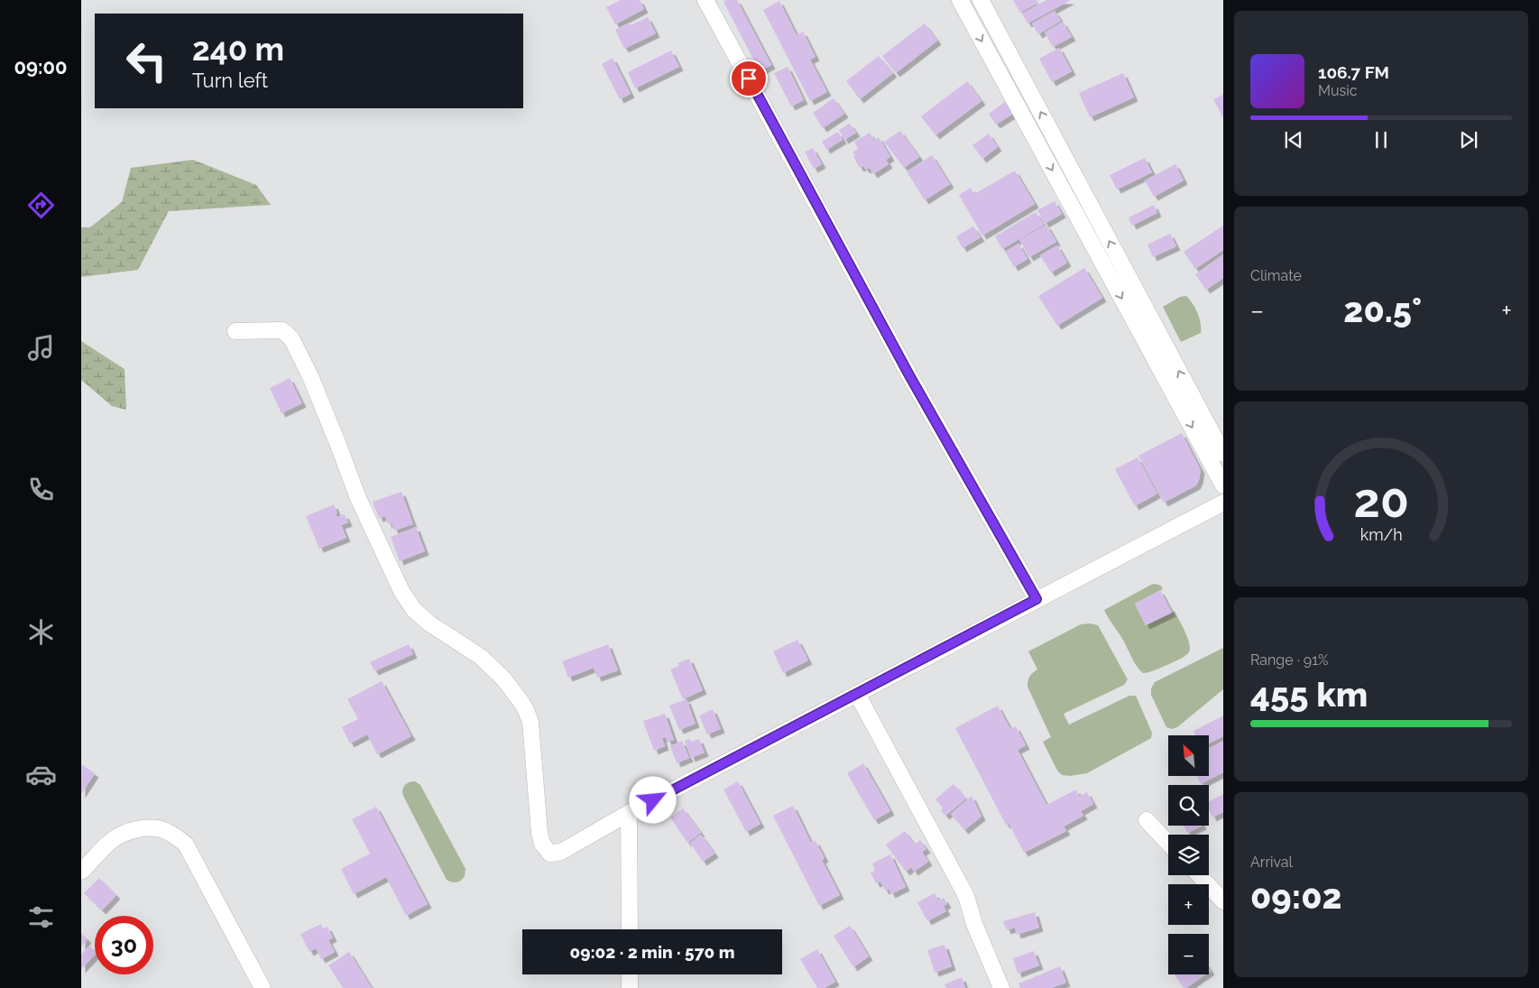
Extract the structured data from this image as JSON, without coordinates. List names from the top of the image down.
{
  "north": "top left",
  "page": {
    "tabs": "09:00",
    "turn": ["240 m", "Turn left"],
    "song": ["106.7 FM", "Music"],
    "tile": [
      "Climate",
      ["Range · 91%", "455 km"],
      ["Arrival", "09:02"]
    ],
    "heat": ["−", "20.5°", "+"],
    "map_buttons": ["+", "−"],
    "limit": "30",
    "trip": "09:02 · 2 min · 570 m",
    "gauge": ["20", "km/h"]
  }
}
